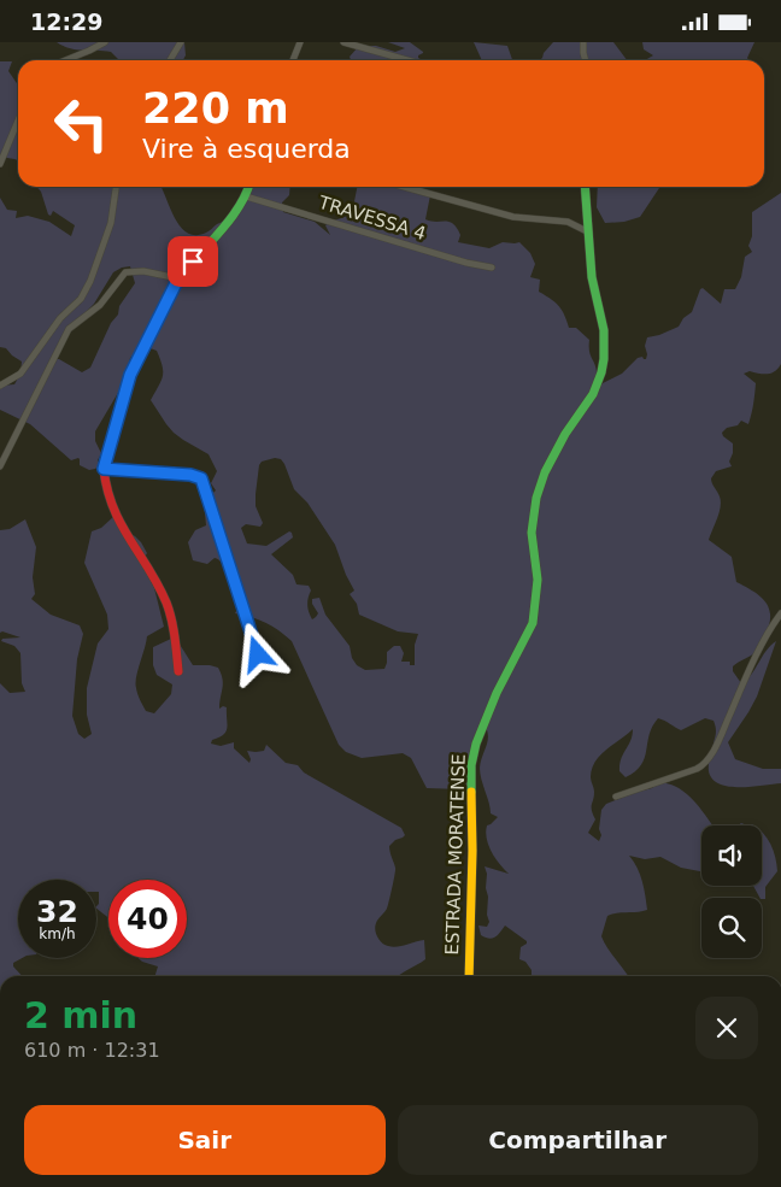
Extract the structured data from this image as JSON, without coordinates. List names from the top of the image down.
{
  "streets": {
    "street": ["TRAVESSA 4", "ESTRADA MORATENSE"]
  },
  "page": {
    "status": "12:29",
    "turn": ["220 m", "Vire à esquerda"],
    "speed": "32 km/h",
    "limit": "40",
    "heading": ["2 min", "610 m · 12:31"],
    "buttons": ["Sair", "Compartilhar"]
  }
}
